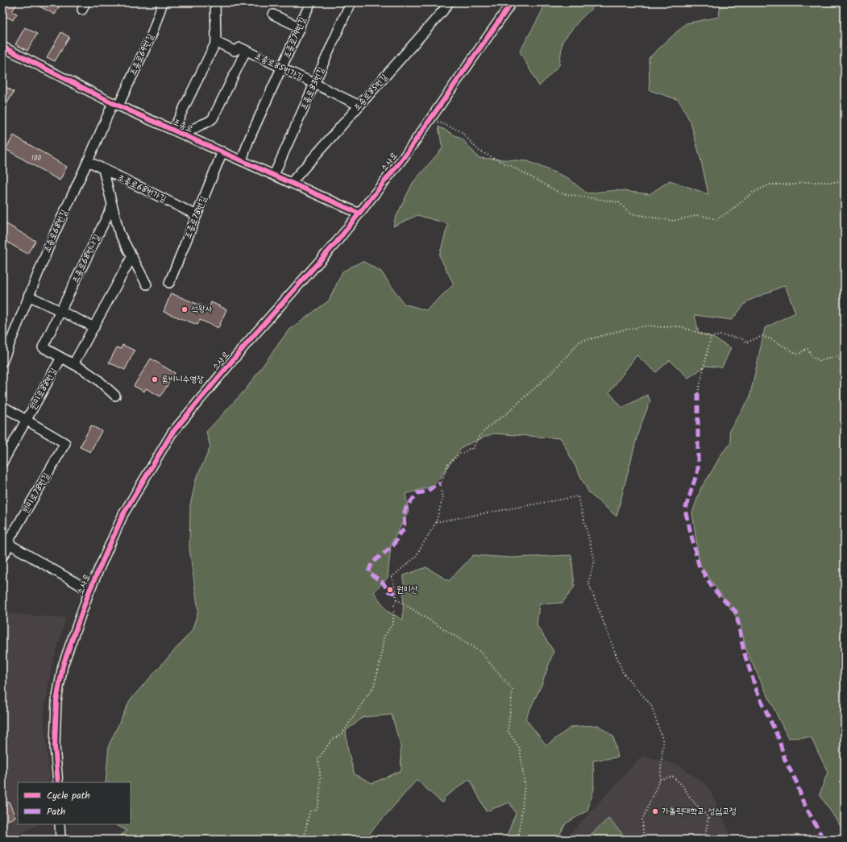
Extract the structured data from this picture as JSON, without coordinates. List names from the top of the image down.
{
  "streets": {
    "street": [
      "조종로79번길",
      "조종로69번길",
      "조종로85번가길",
      "조종로83번길",
      "조종로85번길",
      "조종로",
      "소사로",
      "조종로68번가길",
      "조종로78번길",
      "조종로68번길",
      "조종로68번나길",
      "원미로88번길",
      "원미로78번길"
    ]
  },
  "crossings": [
    ["조종로79번길", "조종로85번가길"],
    ["조종로79번길", "조종로"],
    ["조종로69번길", "조종로"],
    ["조종로69번길", "조종로68번길"],
    ["조종로85번가길", "조종로83번길"],
    ["조종로85번가길", "조종로85번길"],
    ["조종로83번길", "조종로"],
    ["조종로85번길", "조종로"],
    ["조종로", "소사로"],
    ["조종로", "조종로78번길"],
    ["조종로", "조종로68번길"],
    ["조종로68번가길", "조종로78번길"],
    ["조종로68번가길", "조종로68번길"],
    ["조종로68번나길", "원미로88번길"],
    ["원미로88번길", "원미로78번길"]
  ],
  "places": [
    "석왕사",
    "룸비니수영장",
    "원미산",
    "가톨릭대학교 성심교정"
  ],
  "house_numbers": ["100"],
  "legend": ["Cycle path", "Path"]
}
